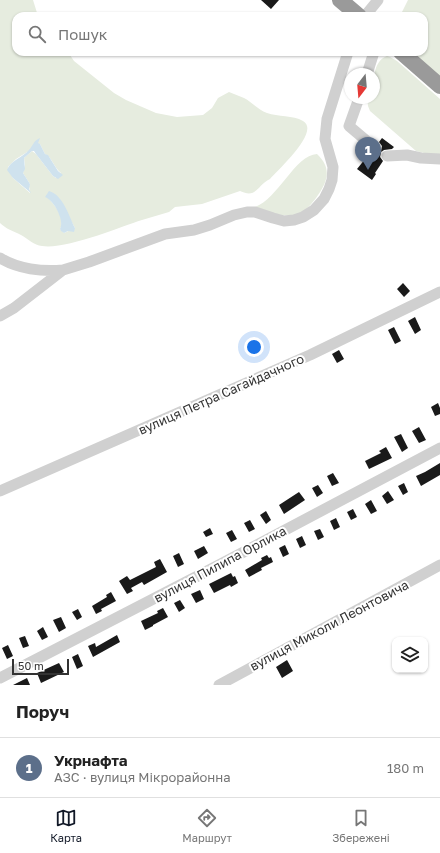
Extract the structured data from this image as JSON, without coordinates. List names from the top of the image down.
{
  "streets": {
    "street": ["вулиця Петра Сагайдачного", "вулиця Пилипа Орлика", "вулиця Миколи Леонтовича"]
  },
  "scale_bar": "50 m",
  "north": "bottom",
  "page": {
    "search": "Пошук",
    "pins": "1",
    "scale": "50 m",
    "heading": "Поруч",
    "list": [
      {
        "mark": "1",
        "name": "Укрнафта",
        "note": "АЗС · вулиця Мікрорайонна",
        "value": "180 m"
      }
    ],
    "nav": ["Карта", "Маршрут", "Збережені"]
  }
}
